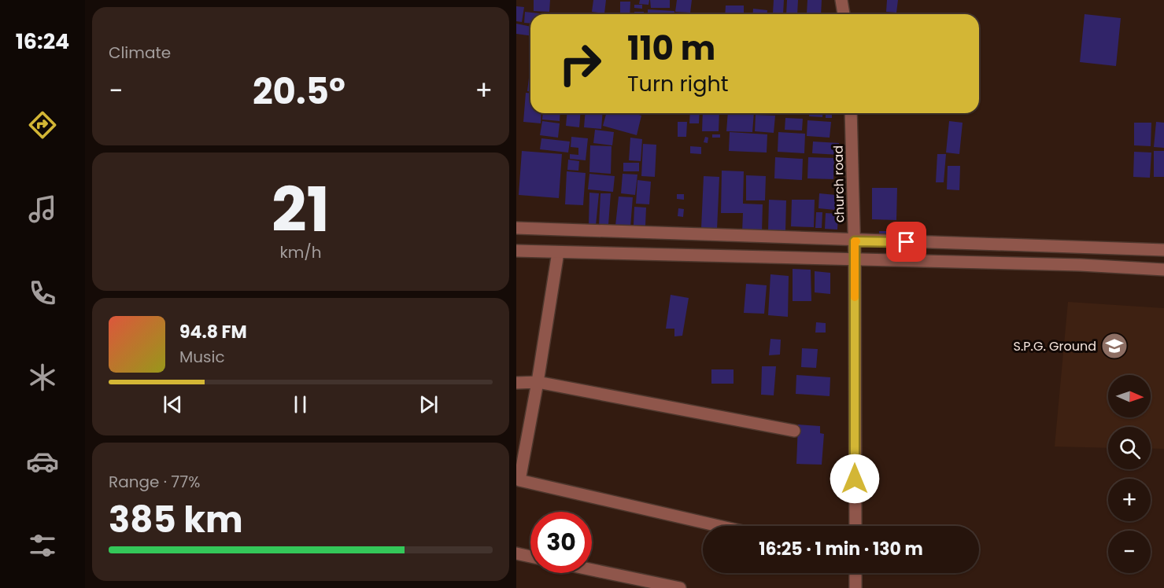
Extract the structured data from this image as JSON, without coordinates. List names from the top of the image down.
{
  "streets": {
    "street": ["church road"]
  },
  "places": {
    "school or university": ["S.P.G. Ground"]
  },
  "north": "right",
  "page": {
    "tabs": "16:24",
    "tile": [
      "Climate",
      ["21", "km/h"],
      ["Range · 77%", "385 km"]
    ],
    "turn": ["110 m", "Turn right"],
    "heat": ["−", "20.5°", "+"],
    "song": ["94.8 FM", "Music"],
    "map_buttons": ["+", "−"],
    "limit": "30",
    "trip": "16:25 · 1 min · 130 m"
  }
}
